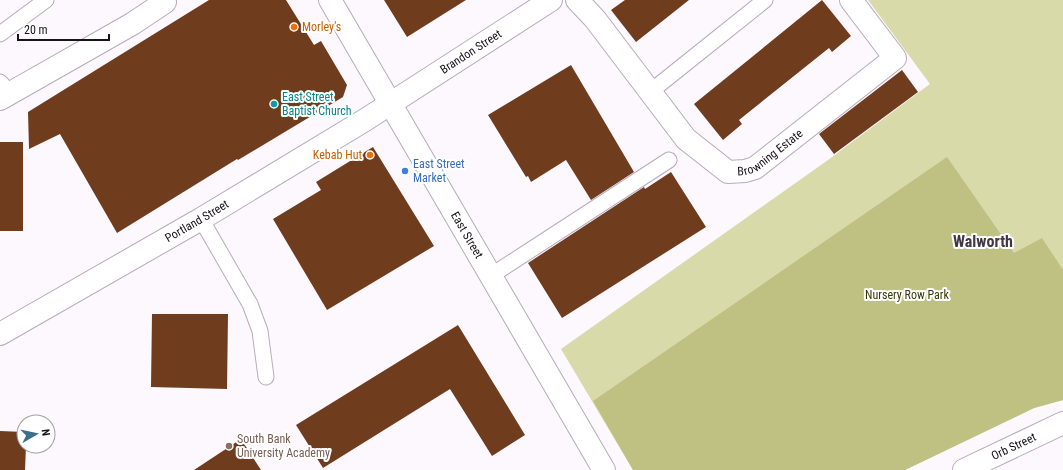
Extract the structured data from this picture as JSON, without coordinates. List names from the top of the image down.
{
  "streets": {
    "street": [
      "Brandon Street",
      "Browning Estate",
      "Portland Street",
      "East Street",
      "Orb Street"
    ]
  },
  "crossings": [
    ["Brandon Street", "Portland Street"],
    ["Brandon Street", "East Street"],
    ["Portland Street", "East Street"]
  ],
  "districts": ["Walworth"],
  "parks": ["Nursery Row Park"],
  "places": [
    "Morley's",
    "East Street Baptist Church",
    "Kebab Hut",
    "East Street Market",
    "South Bank University Academy"
  ],
  "scale_bar": "20 m",
  "north": "right"
}
